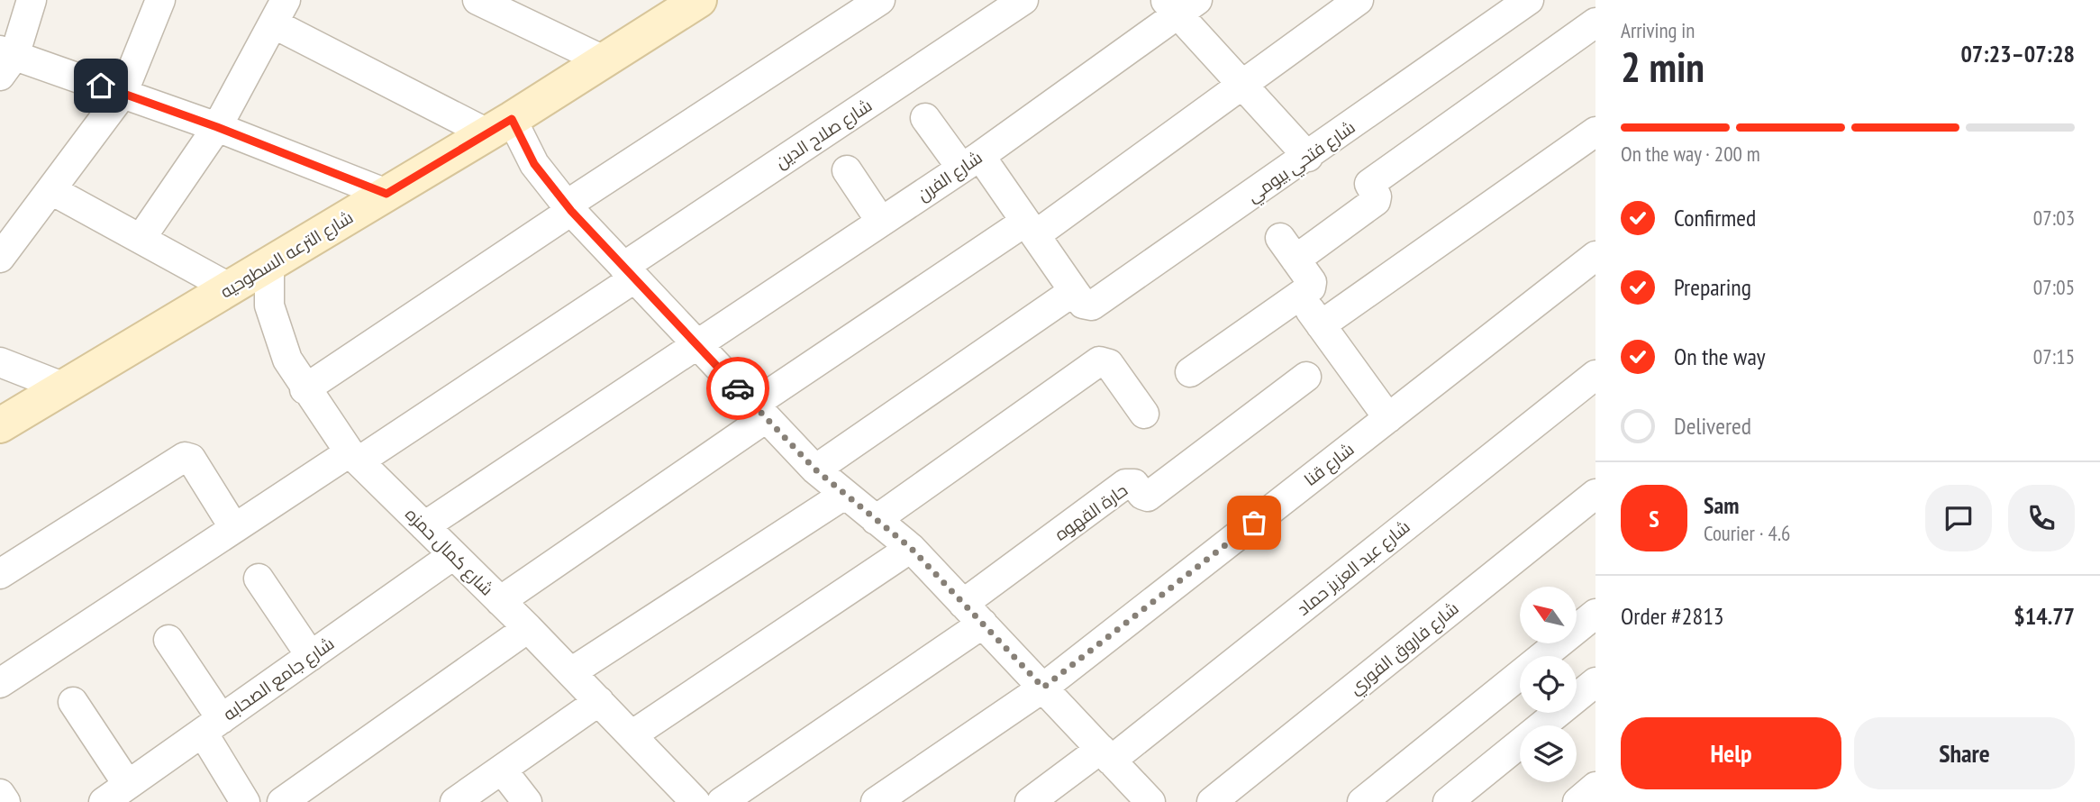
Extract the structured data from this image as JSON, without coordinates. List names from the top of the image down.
{
  "streets": {
    "street": [
      "شارع صلاح الدين",
      "شارع فتحي بيومي",
      "شارع الفرن",
      "شارع الترعه السطوحيه",
      "شارع قنا",
      "حارة القهوه",
      "شارع كمال حمزه",
      "شارع عبد العزيز حماد",
      "شارع فاروق الفوري",
      "شارع جامع الصحابه"
    ]
  },
  "crossings": [
    ["شارع صلاح الدين", "شارع كمال حمزه"],
    ["شارع الفرن", "شارع كمال حمزه"],
    ["شارع الترعه السطوحيه", "شارع كمال حمزه"],
    ["شارع كمال حمزه", "شارع جامع الصحابه"]
  ],
  "north": "top left",
  "page": {
    "heading": ["2 min", "Arriving in", "07:23–07:28"],
    "panel": [
      "Sam",
      "Courier · 4.6",
      "Order #2813",
      "$14.77"
    ],
    "bar": "On the way · 200 m",
    "list": [
      ["Confirmed", "07:03"],
      ["Preparing", "07:05"],
      ["On the way", "07:15"],
      "Delivered"
    ],
    "round": "S",
    "buttons": ["Help", "Share"]
  }
}
